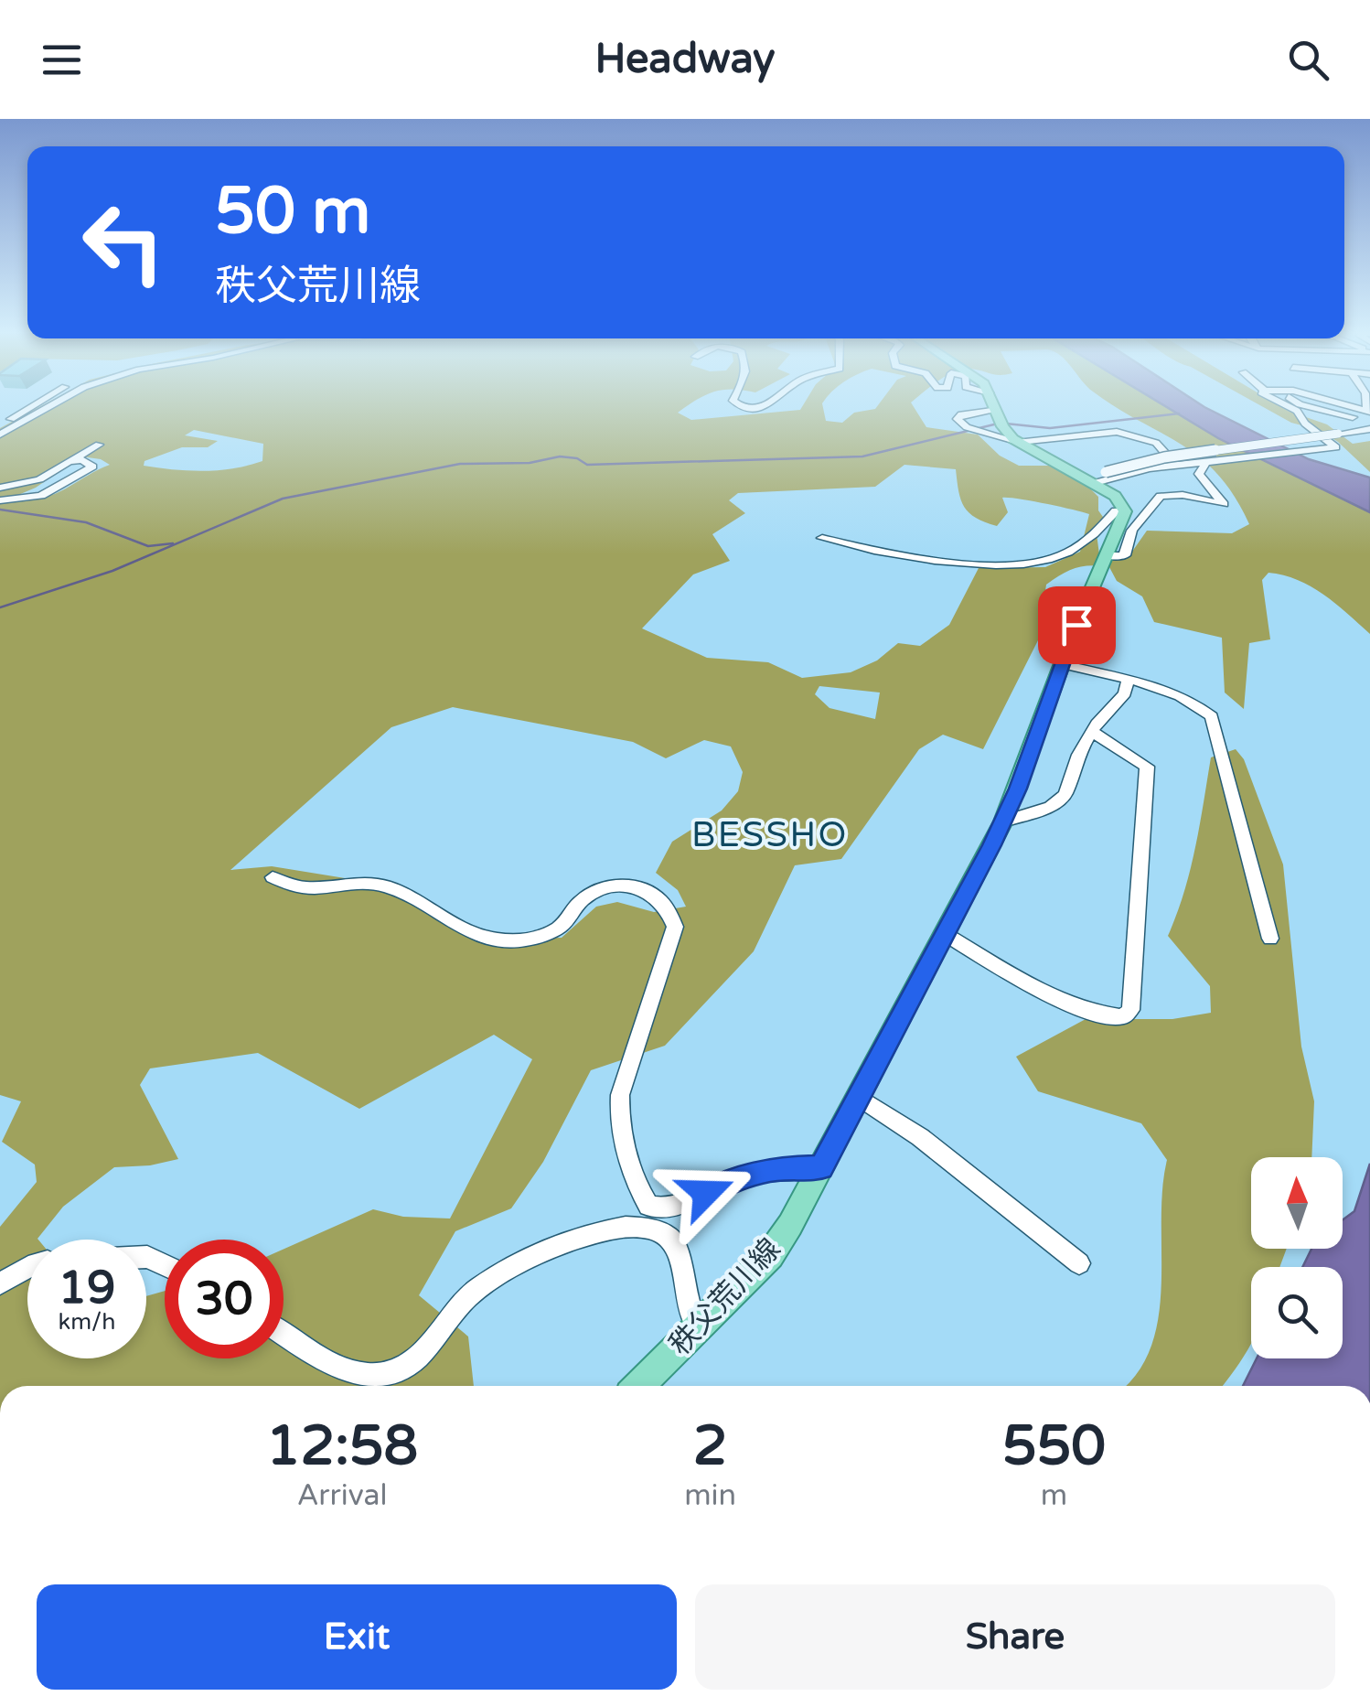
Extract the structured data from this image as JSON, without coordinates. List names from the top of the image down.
{
  "streets": {
    "main road": ["秩父荒川線"]
  },
  "districts": ["BESSHO"],
  "north": "top",
  "page": {
    "header": "Headway",
    "turn": ["50 m", "秩父荒川線"],
    "speed": "19 km/h",
    "limit": "30",
    "eta": [
      "12:58",
      "Arrival",
      "2",
      "min",
      "550",
      "m"
    ],
    "buttons": ["Exit", "Share"]
  }
}
